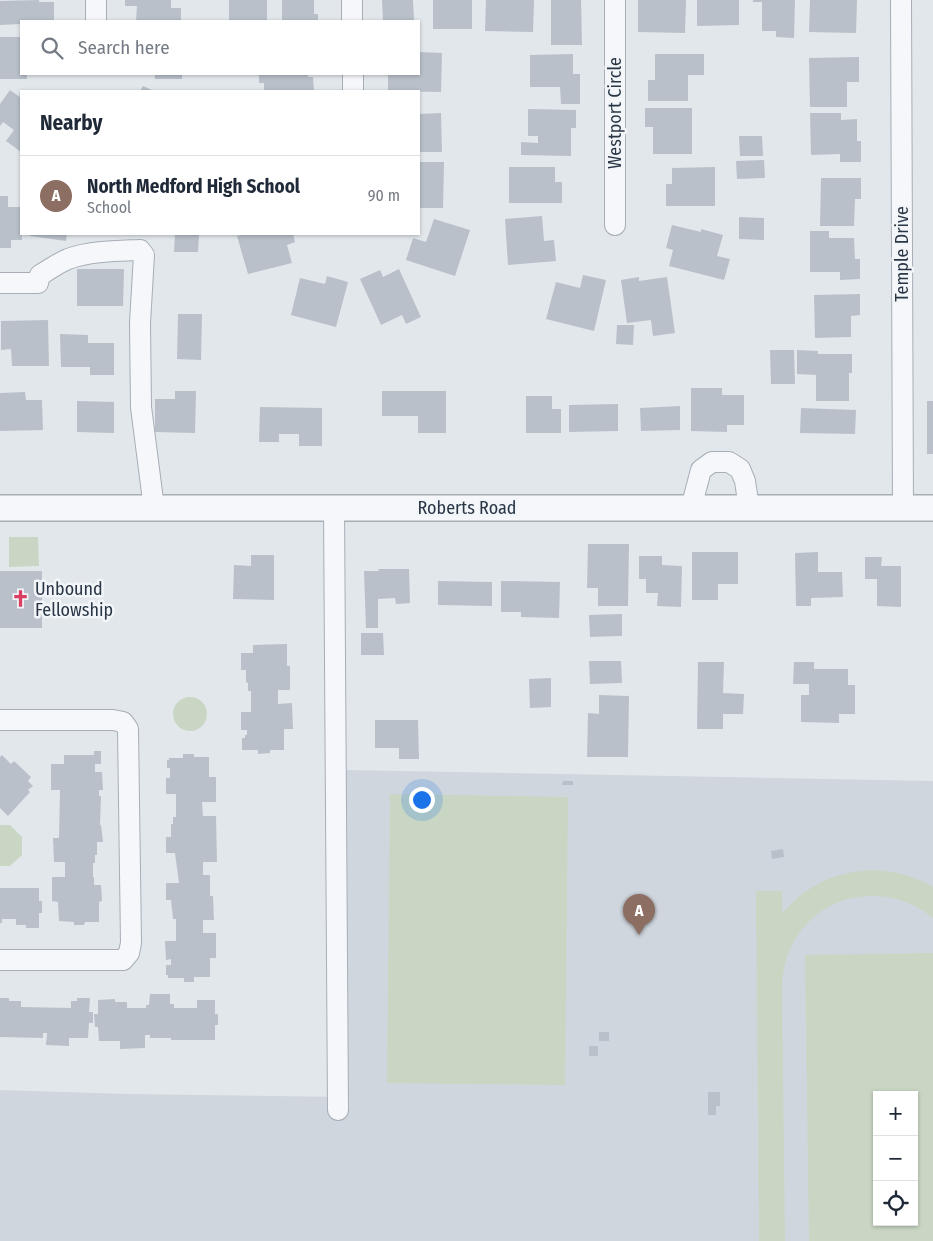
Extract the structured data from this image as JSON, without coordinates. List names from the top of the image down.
{
  "streets": {
    "street": ["Westport Circle", "Temple Drive", "Roberts Road"]
  },
  "crossings": [
    ["Temple Drive", "Roberts Road"]
  ],
  "places": {
    "church": ["Unbound Fellowship"]
  },
  "page": {
    "search": "Search here",
    "heading": "Nearby",
    "list": [
      {
        "mark": "A",
        "name": "North Medford High School",
        "note": "School",
        "value": "90 m"
      }
    ],
    "pins": "A",
    "map_buttons": ["+", "−"]
  }
}
